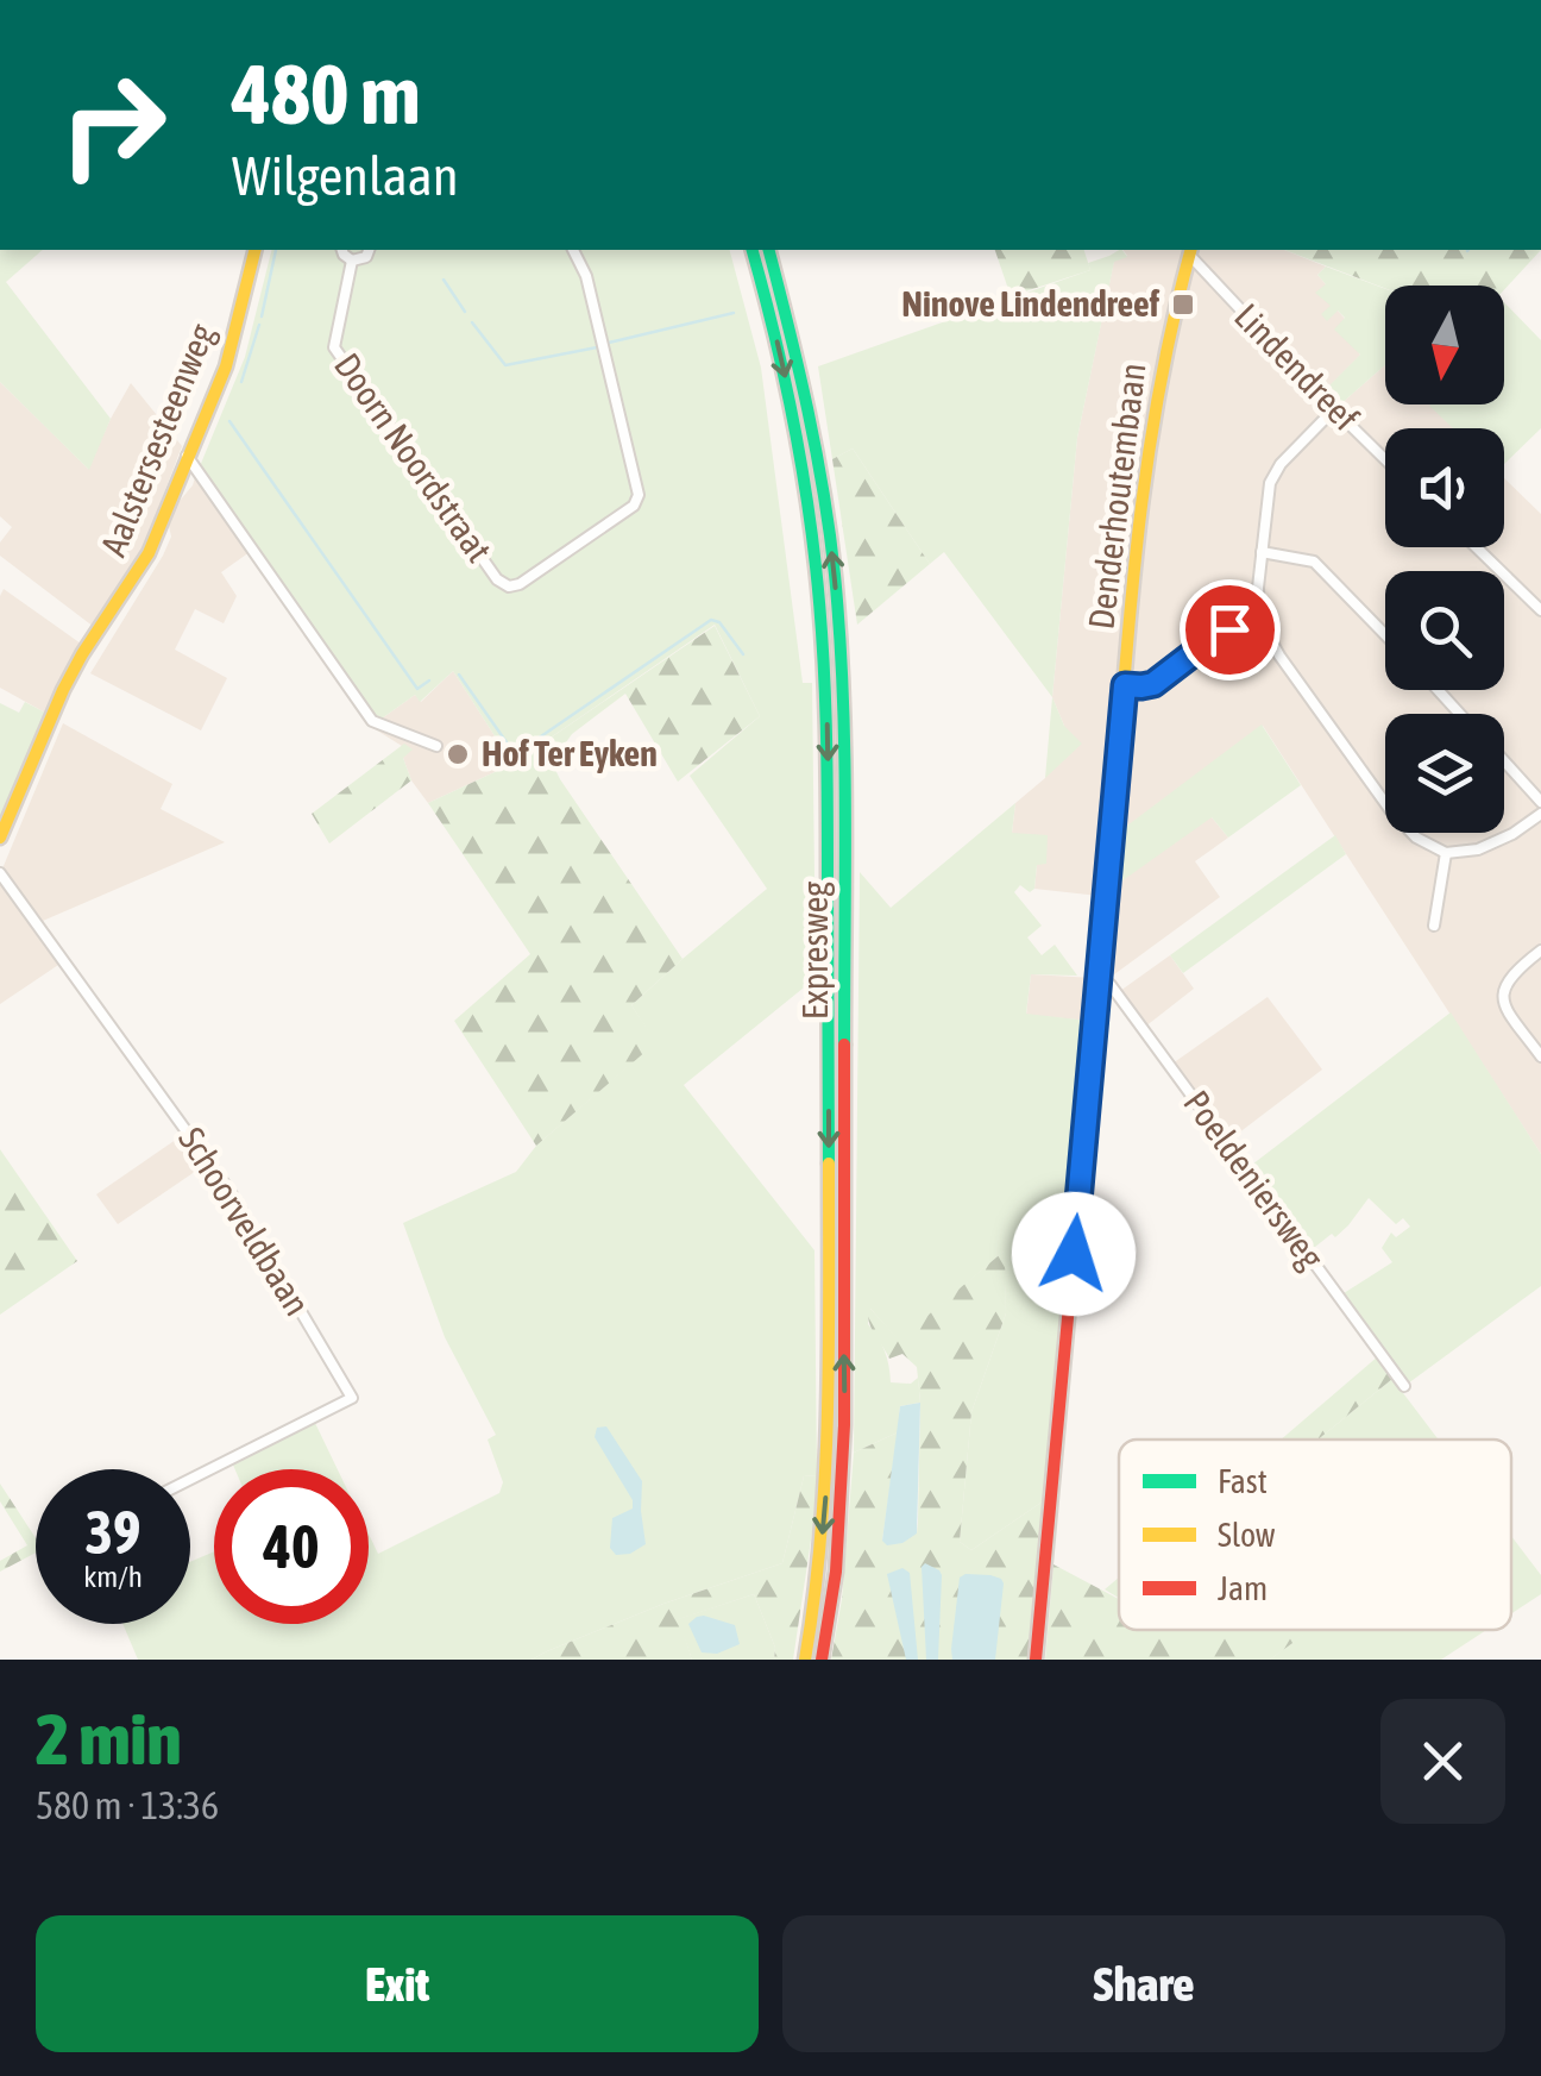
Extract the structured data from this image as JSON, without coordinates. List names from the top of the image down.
{
  "streets": {
    "main road": ["Aalstersesteenweg", "Denderhoutembaan", "Expresweg"],
    "street": [
      "Lindendreef",
      "Doorn Noordstraat",
      "Poeldeniersweg",
      "Schoorveldbaan"
    ]
  },
  "crossings": [
    ["Lindendreef", "Denderhoutembaan"],
    ["Denderhoutembaan", "Poeldeniersweg"]
  ],
  "places": {
    "transit": ["Ninove Lindendreef"],
    "other": ["Hof Ter Eyken"]
  },
  "legend": ["Fast", "Slow", "Jam"],
  "north": "bottom",
  "page": {
    "turn": ["480 m", "Wilgenlaan"],
    "speed": "39 km/h",
    "limit": "40",
    "heading": ["2 min", "580 m · 13:36"],
    "buttons": ["Exit", "Share"]
  }
}
